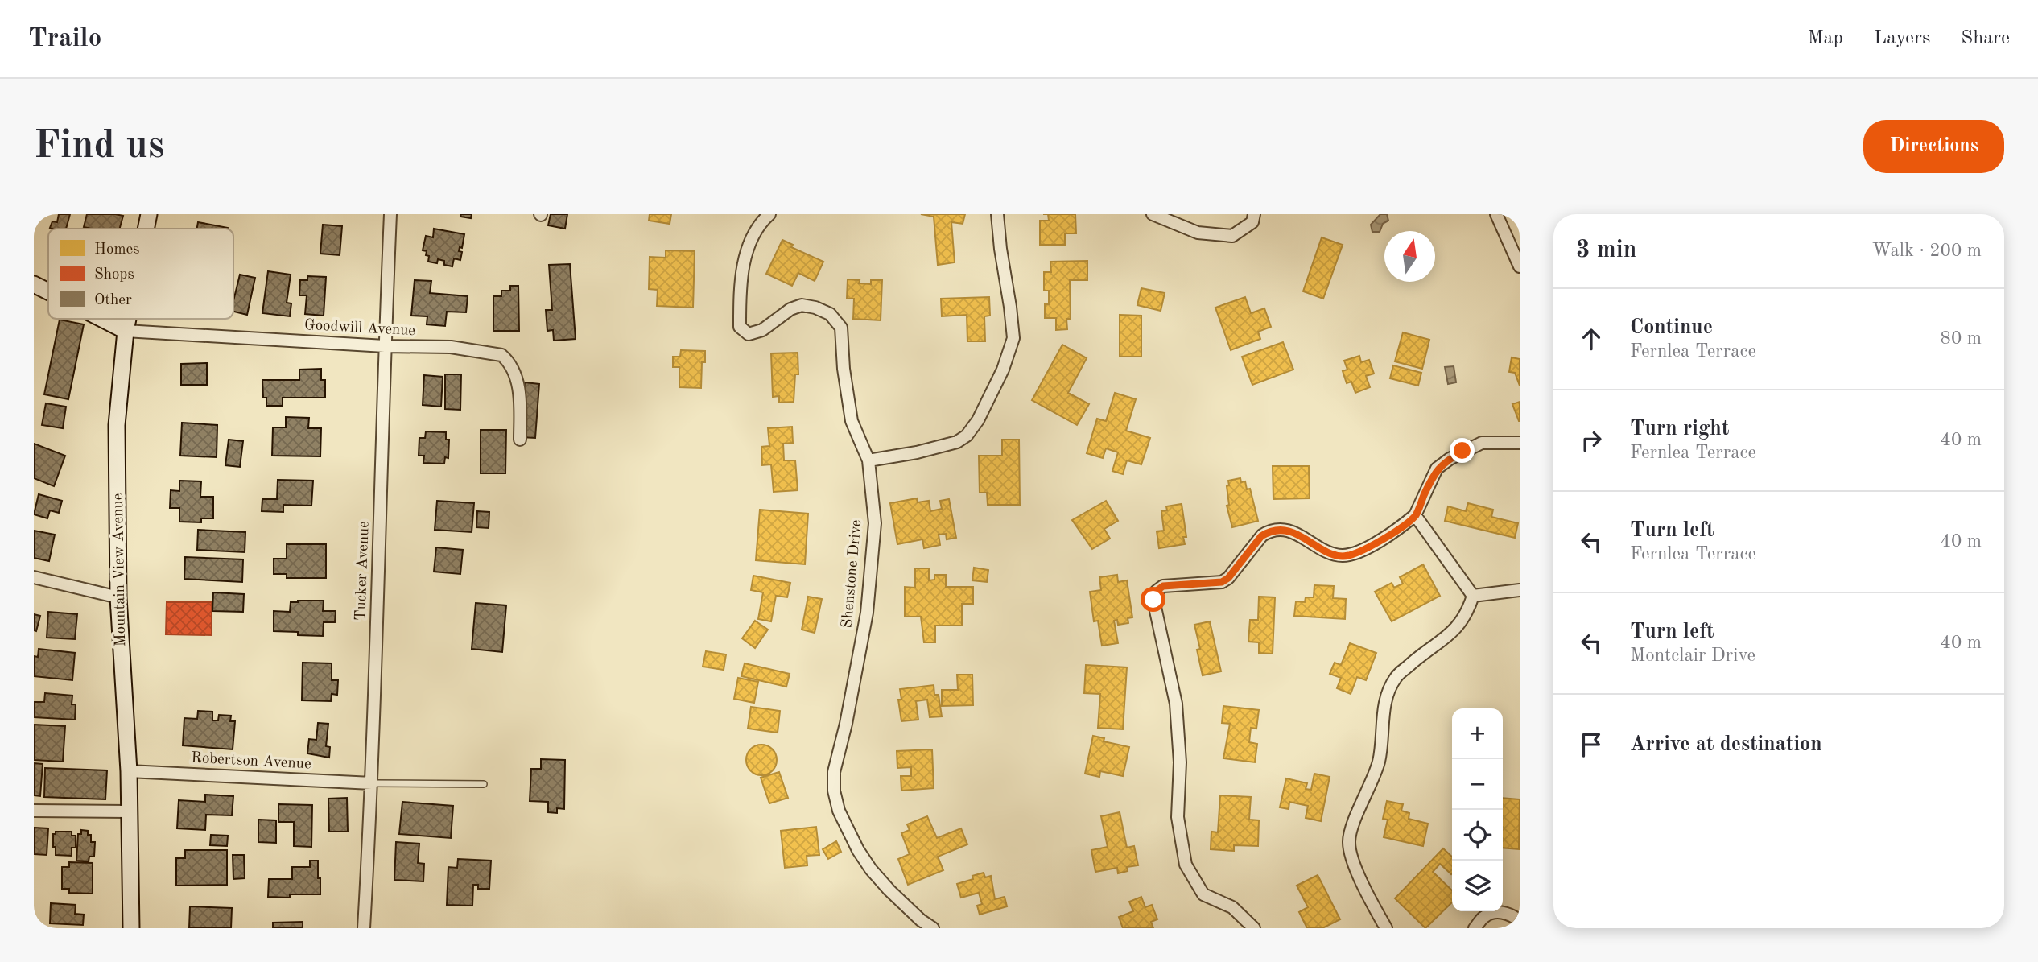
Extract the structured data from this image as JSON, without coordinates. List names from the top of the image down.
{
  "streets": {
    "main road": ["Mountain View Avenue"],
    "street": [
      "Goodwill Avenue",
      "Tucker Avenue",
      "Shenstone Drive",
      "Robertson Avenue"
    ]
  },
  "crossings": [
    ["Goodwill Avenue", "Mountain View Avenue"],
    ["Goodwill Avenue", "Tucker Avenue"],
    ["Mountain View Avenue", "Robertson Avenue"],
    ["Tucker Avenue", "Robertson Avenue"]
  ],
  "legend": ["Homes", "Shops", "Other"],
  "north": "top",
  "page": {
    "header": "Trailo",
    "nav": ["Map", "Layers", "Share"],
    "buttons": "Directions",
    "title": "Find us",
    "heading": ["3 min", "Walk · 200 m"],
    "list": [
      ["Continue", "Fernlea Terrace", "80 m"],
      ["Turn right", "Fernlea Terrace", "40 m"],
      ["Turn left", "Fernlea Terrace", "40 m"],
      ["Turn left", "Montclair Drive", "40 m"],
      "Arrive at destination"
    ],
    "map_buttons": ["+", "−"]
  }
}
